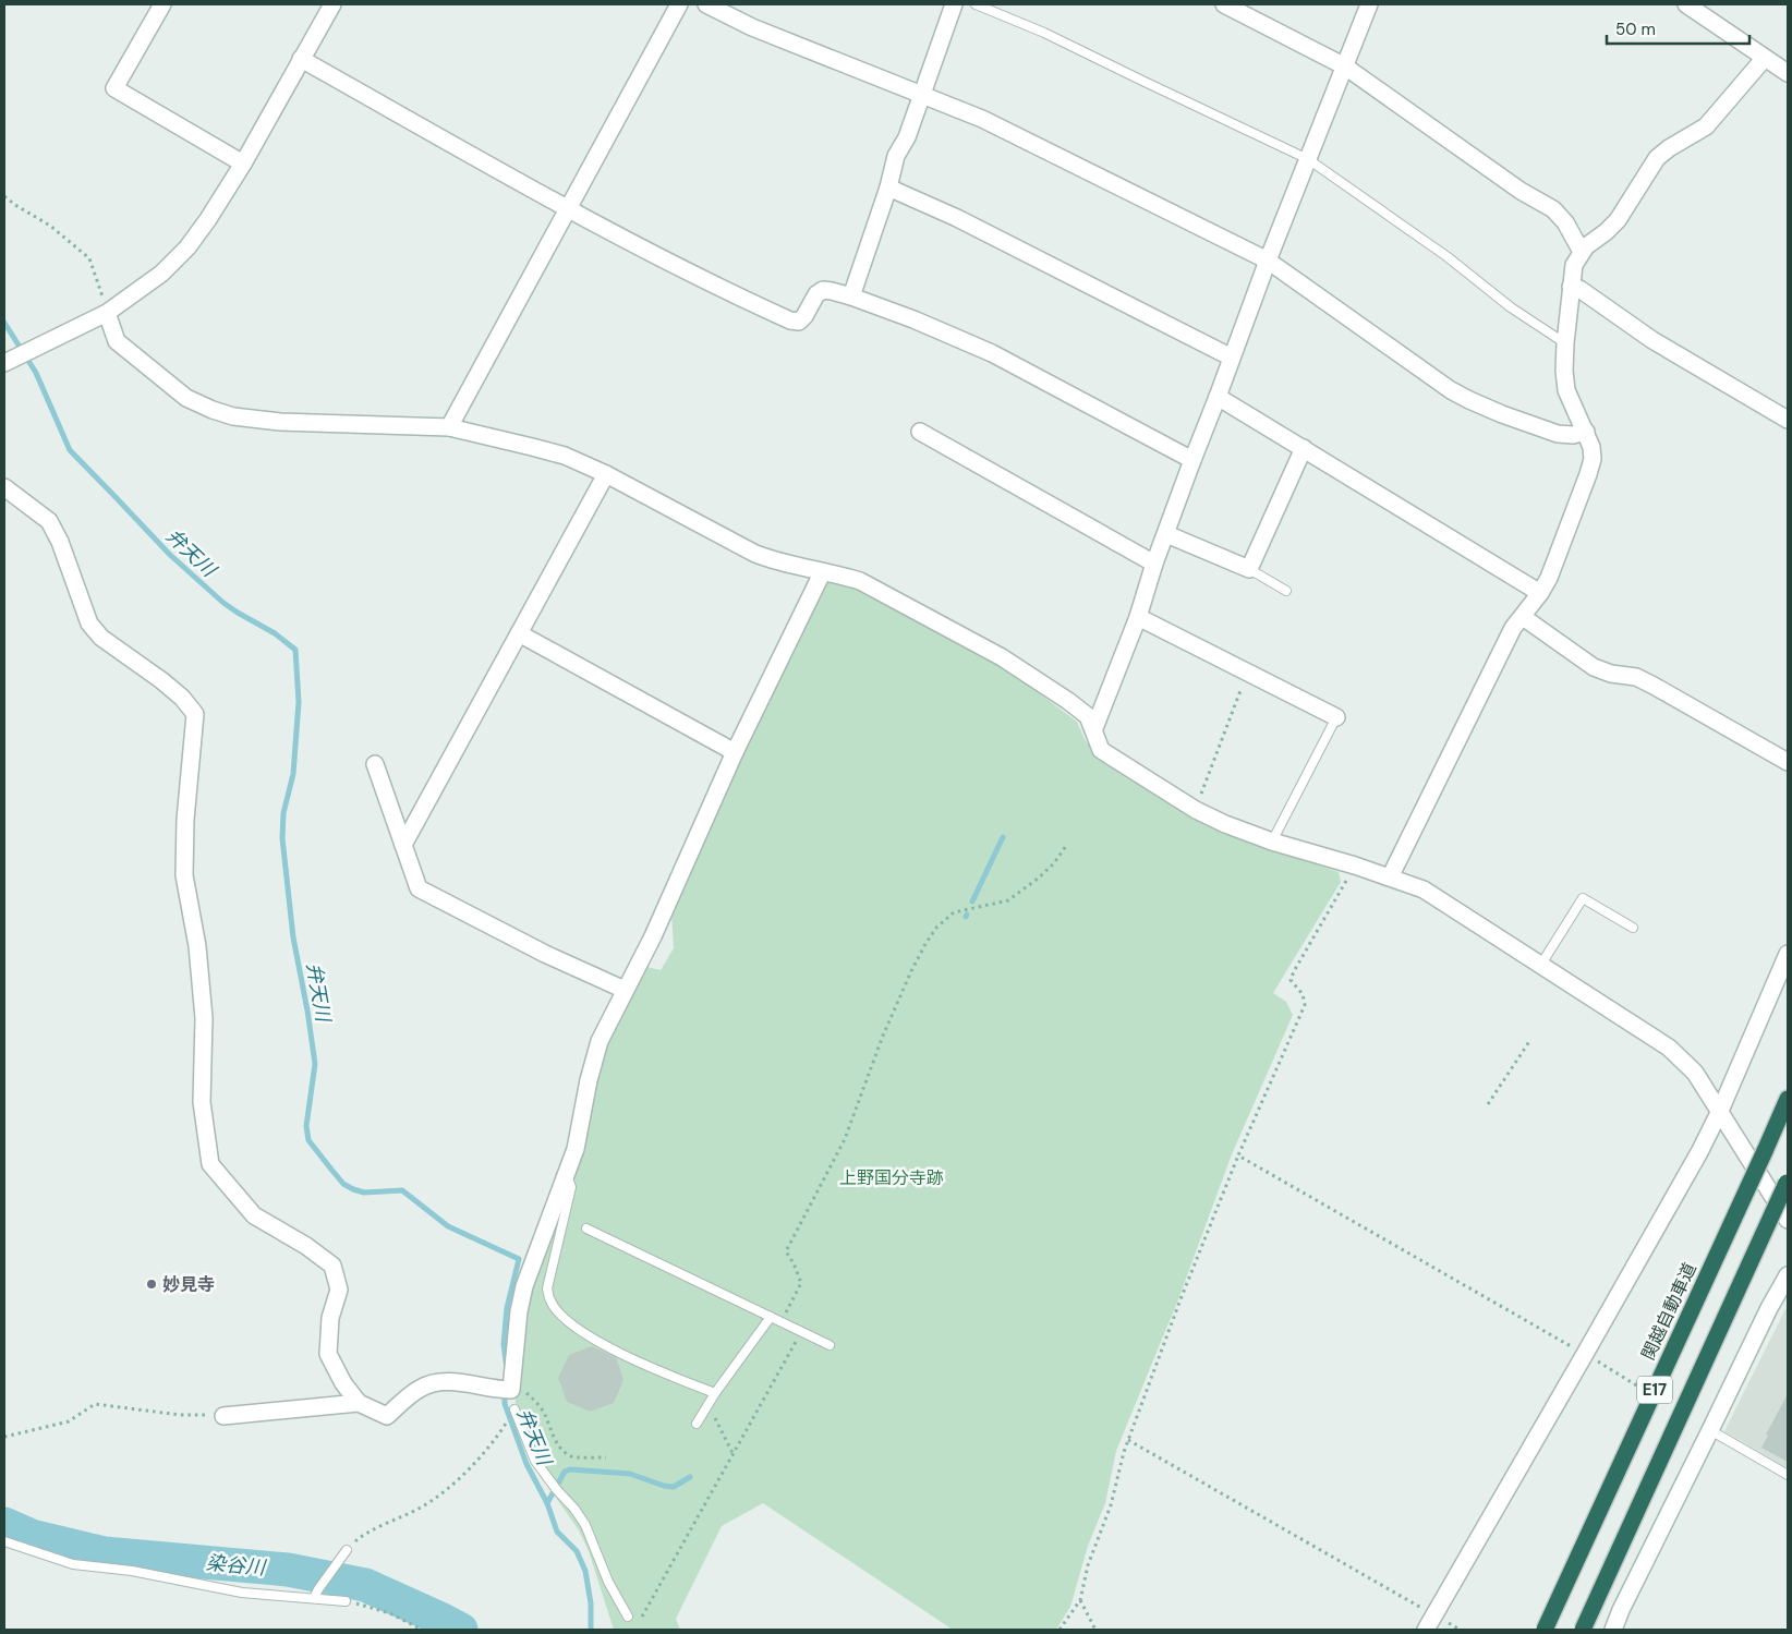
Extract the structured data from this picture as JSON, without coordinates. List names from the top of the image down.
{
  "streets": {
    "highway": ["関越自動車道", "E17"]
  },
  "water": ["弁天川", "染谷川"],
  "parks": ["上野国分寺跡"],
  "places": ["妙見寺"],
  "scale_bar": "50 m"
}
